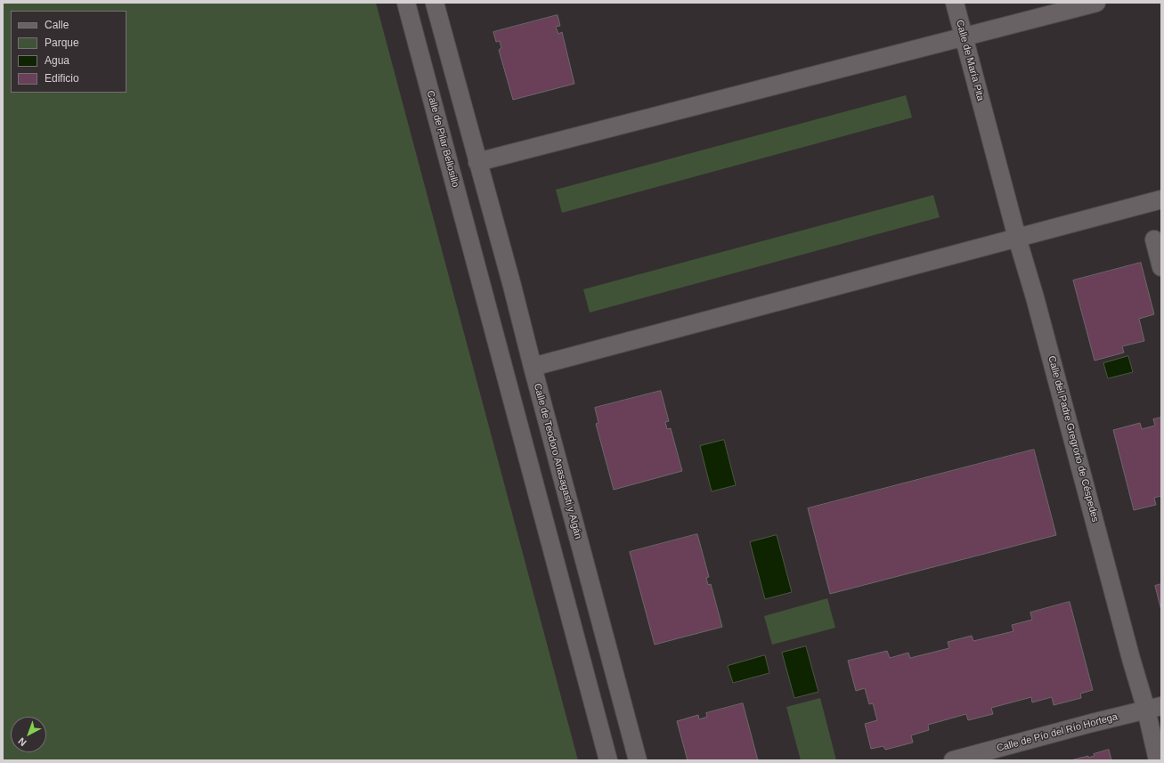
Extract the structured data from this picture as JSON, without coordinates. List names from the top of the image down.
{
  "streets": {
    "street": [
      "Calle de María Pita",
      "Calle de Pilar Bellosillo",
      "Calle del Padre Gregrorio de Céspedes",
      "Calle de Teodoro Anasagasti y Algán",
      "Calle de Pío del Río Hortega"
    ]
  },
  "crossings": [
    ["Calle de María Pita", "Calle del Padre Gregrorio de Céspedes"],
    ["Calle del Padre Gregrorio de Céspedes", "Calle de Pío del Río Hortega"]
  ],
  "legend": [
    "Calle",
    "Parque",
    "Agua",
    "Edificio"
  ],
  "north": "bottom left"
}
